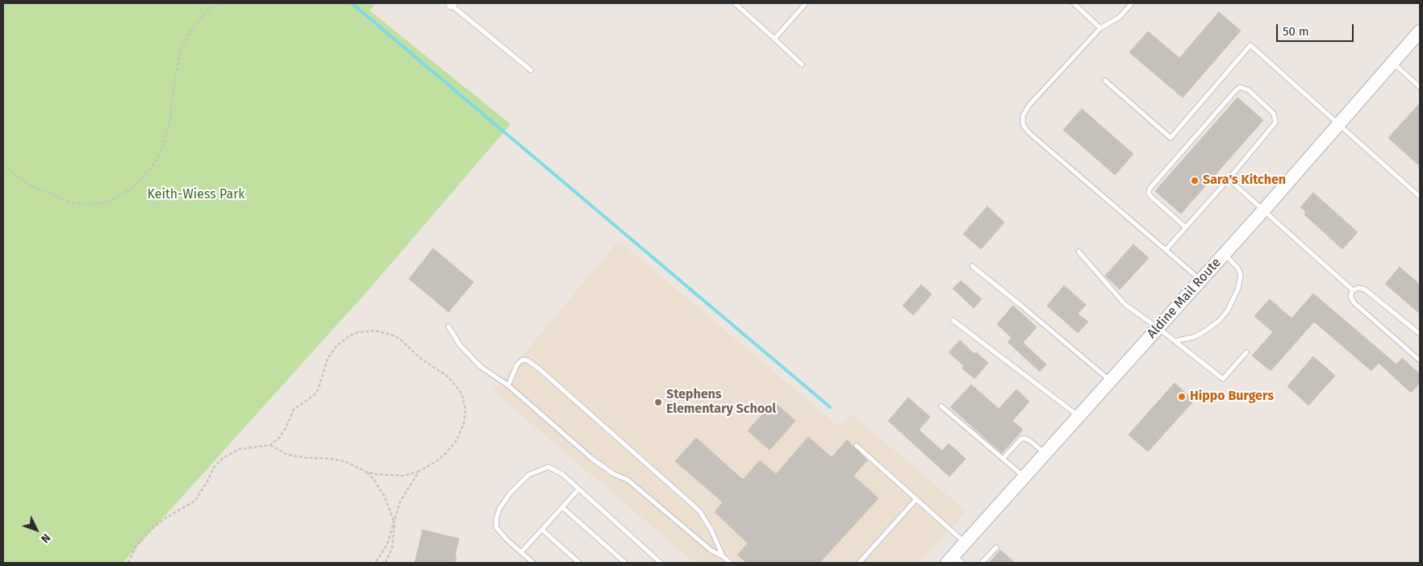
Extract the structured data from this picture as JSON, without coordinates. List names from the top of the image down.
{
  "streets": {
    "main road": ["Aldine Mail Route"]
  },
  "parks": ["Keith-Wiess Park"],
  "places": ["Sara's Kitchen", "Hippo Burgers", "Stephens Elementary School"],
  "scale_bar": "50 m",
  "north": "bottom right"
}
